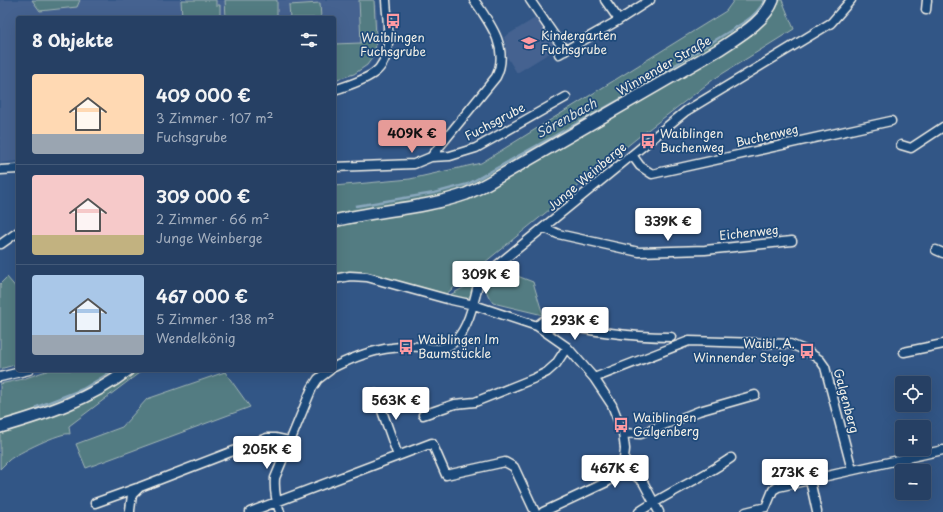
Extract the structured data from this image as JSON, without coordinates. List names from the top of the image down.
{
  "streets": {
    "street": [
      "Winnender Straße",
      "Fuchsgrube",
      "Buchenweg",
      "Junge Weinberge",
      "Eichenweg",
      "Galgenberg"
    ]
  },
  "crossings": [
    ["Buchenweg", "Junge Weinberge"],
    ["Junge Weinberge", "Eichenweg"]
  ],
  "water": ["Sörenbach"],
  "places": {
    "bus stop": [
      "Waiblingen Fuchsgrube",
      "Waiblingen Buchenweg",
      "Waiblingen Im Baumstückle",
      "Waibl. A. Winnender Steige",
      "Waiblingen Galgenberg"
    ],
    "school or university": ["Kindergarten Fuchsgrube"]
  },
  "page": {
    "heading": "8 Objekte",
    "list": [
      {
        "name": "409 000 €",
        "note": "3 Zimmer · 107 m² · Fuchsgrube"
      },
      {
        "name": "309 000 €",
        "note": "2 Zimmer · 66 m² · Junge Weinberge"
      },
      {
        "name": "467 000 €",
        "note": "5 Zimmer · 138 m² · Wendelkönig"
      }
    ],
    "price": [
      "409K €",
      "339K €",
      "309K €",
      "293K €",
      "563K €",
      "205K €",
      "467K €",
      "273K €"
    ],
    "map_buttons": ["+", "−"]
  }
}
